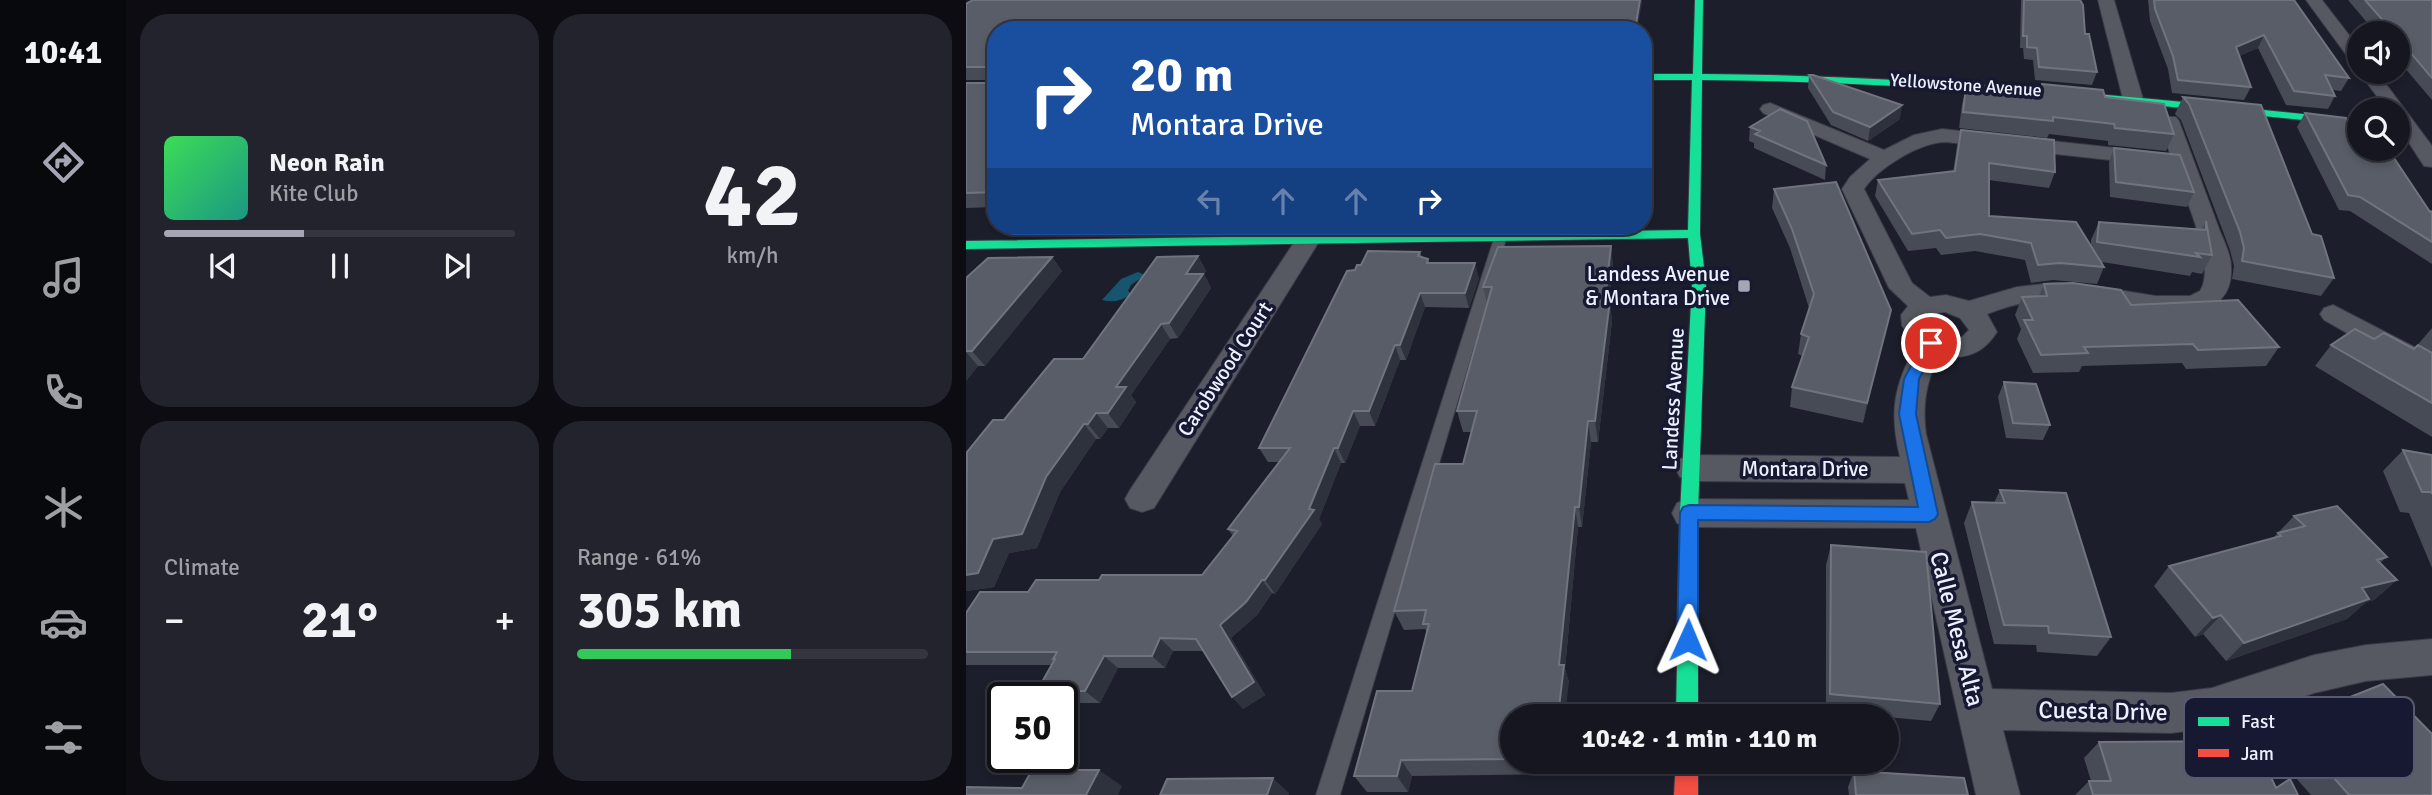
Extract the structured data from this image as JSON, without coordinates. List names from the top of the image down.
{
  "streets": {
    "street": [
      "Yellowstone Avenue",
      "Carobwood Court",
      "Landess Avenue",
      "Montara Drive",
      "Calle Mesa Alta",
      "Cuesta Drive"
    ]
  },
  "crossings": [
    ["Yellowstone Avenue", "Landess Avenue"],
    ["Landess Avenue", "Montara Drive"],
    ["Montara Drive", "Calle Mesa Alta"],
    ["Calle Mesa Alta", "Cuesta Drive"]
  ],
  "places": {
    "transit": ["Landess Avenue & Montara Drive"]
  },
  "legend": ["Fast", "Jam"],
  "page": {
    "tabs": "10:41",
    "tile": [
      ["42", "km/h"],
      "Climate",
      ["Range · 61%", "305 km"]
    ],
    "turn": ["20 m", "Montara Drive"],
    "song": ["Neon Rain", "Kite Club"],
    "heat": ["−", "21°", "+"],
    "limit": "50",
    "trip": "10:42 · 1 min · 110 m"
  }
}
